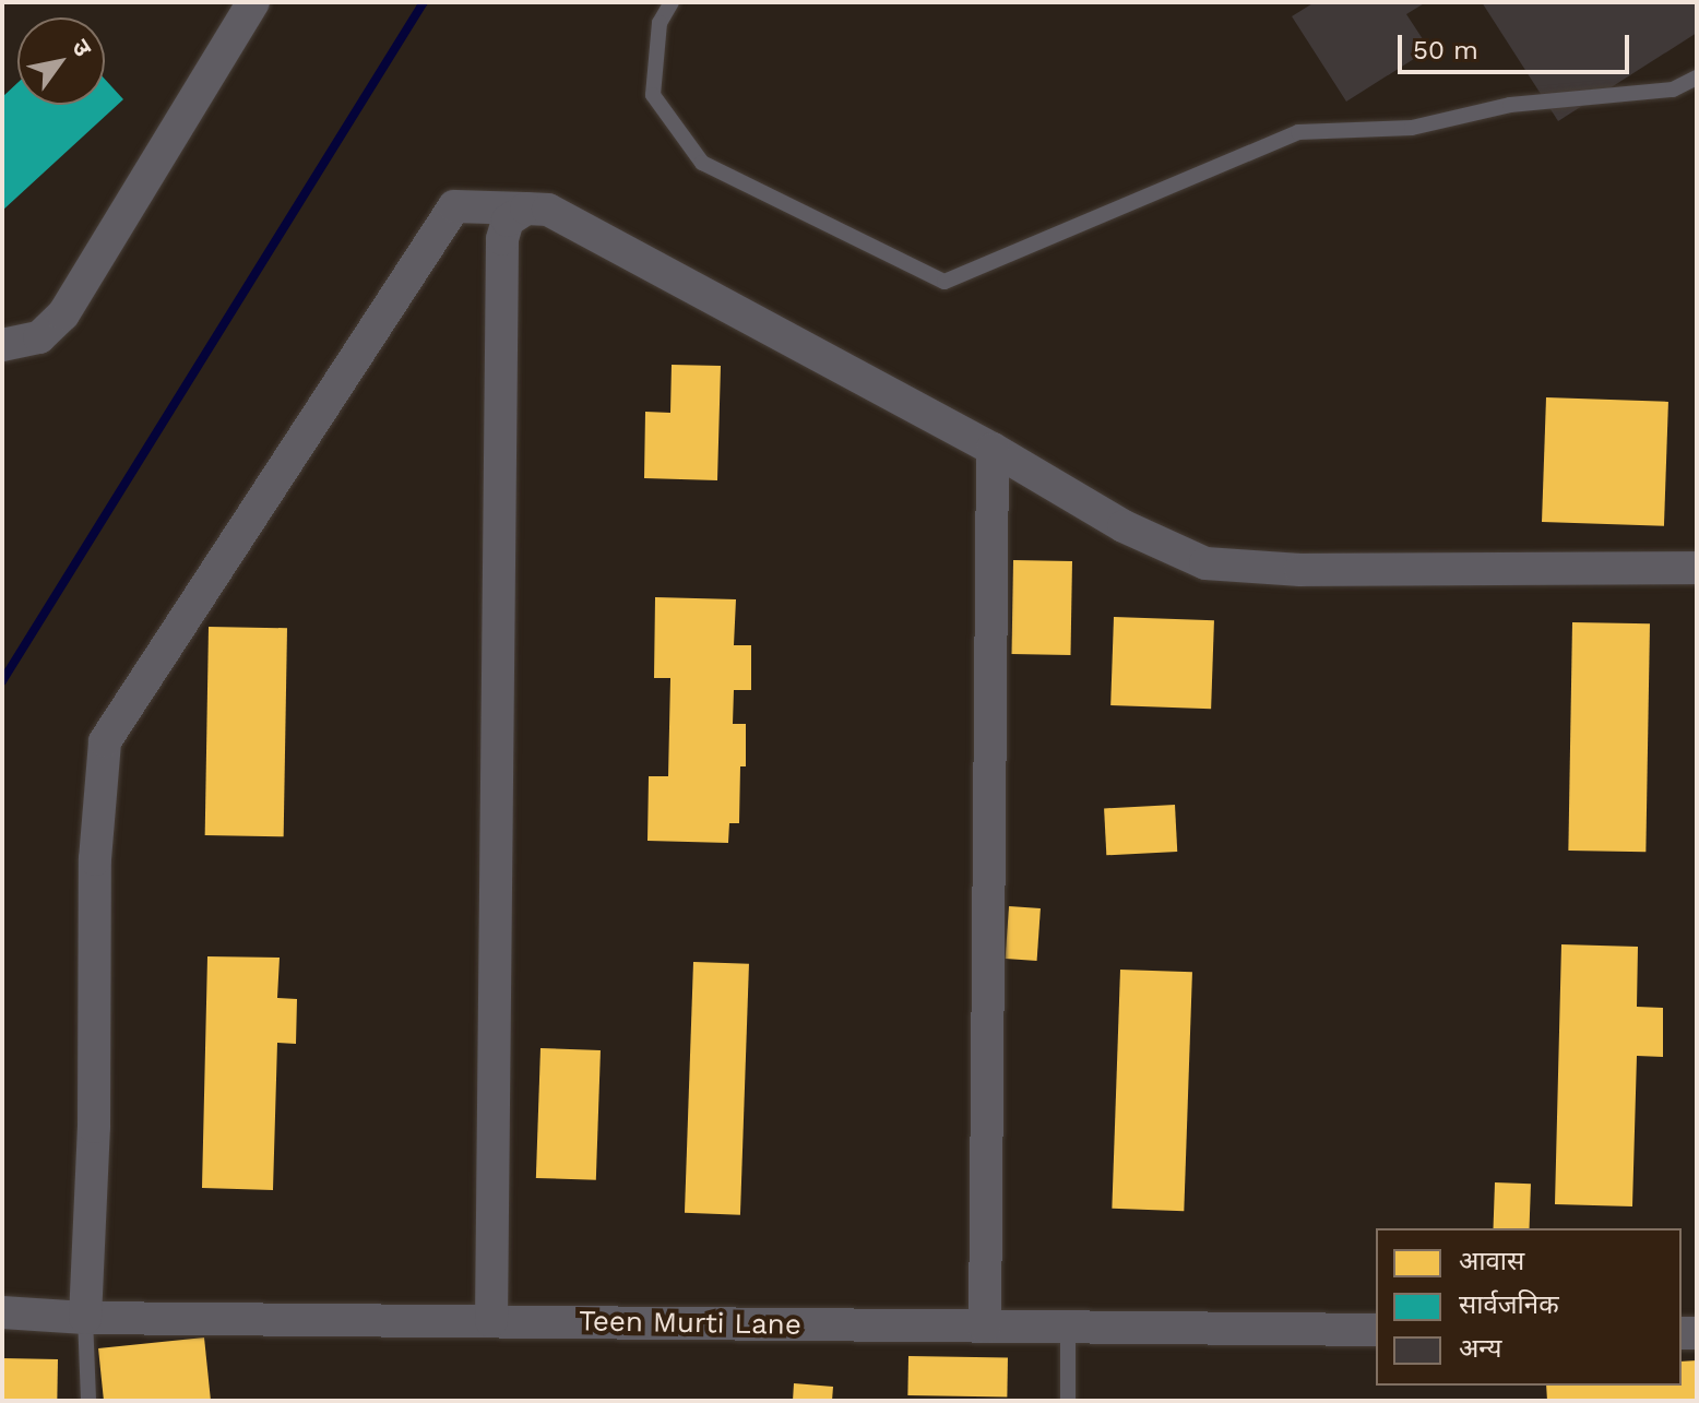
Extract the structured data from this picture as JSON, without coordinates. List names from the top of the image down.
{
  "streets": {
    "street": ["Teen Murti Lane"]
  },
  "legend": ["आवास", "सार्वजनिक", "अन्य"],
  "scale_bar": "50 m",
  "north": "top right"
}
